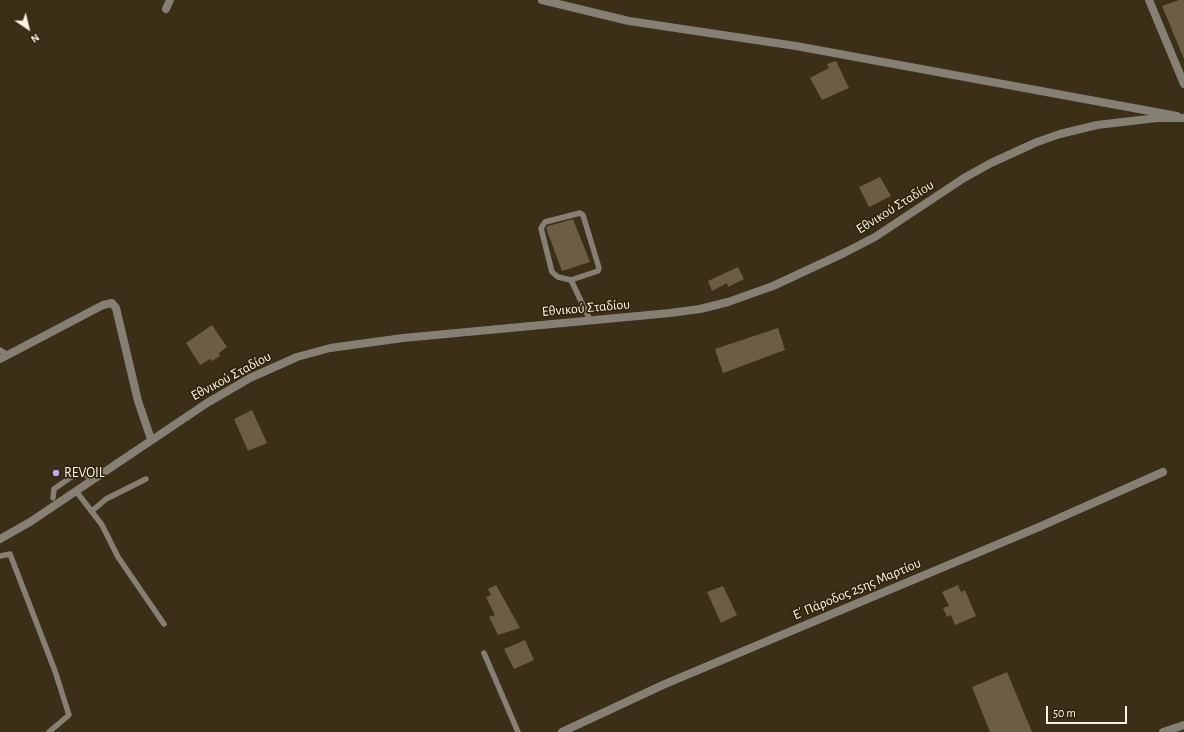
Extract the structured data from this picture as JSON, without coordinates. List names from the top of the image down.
{
  "streets": {
    "street": ["Εθνικού Σταδίου", "Ε΄ Πάροδος 25ης Μαρτίου"]
  },
  "places": ["REVOIL"],
  "scale_bar": "50 m",
  "north": "bottom right"
}
